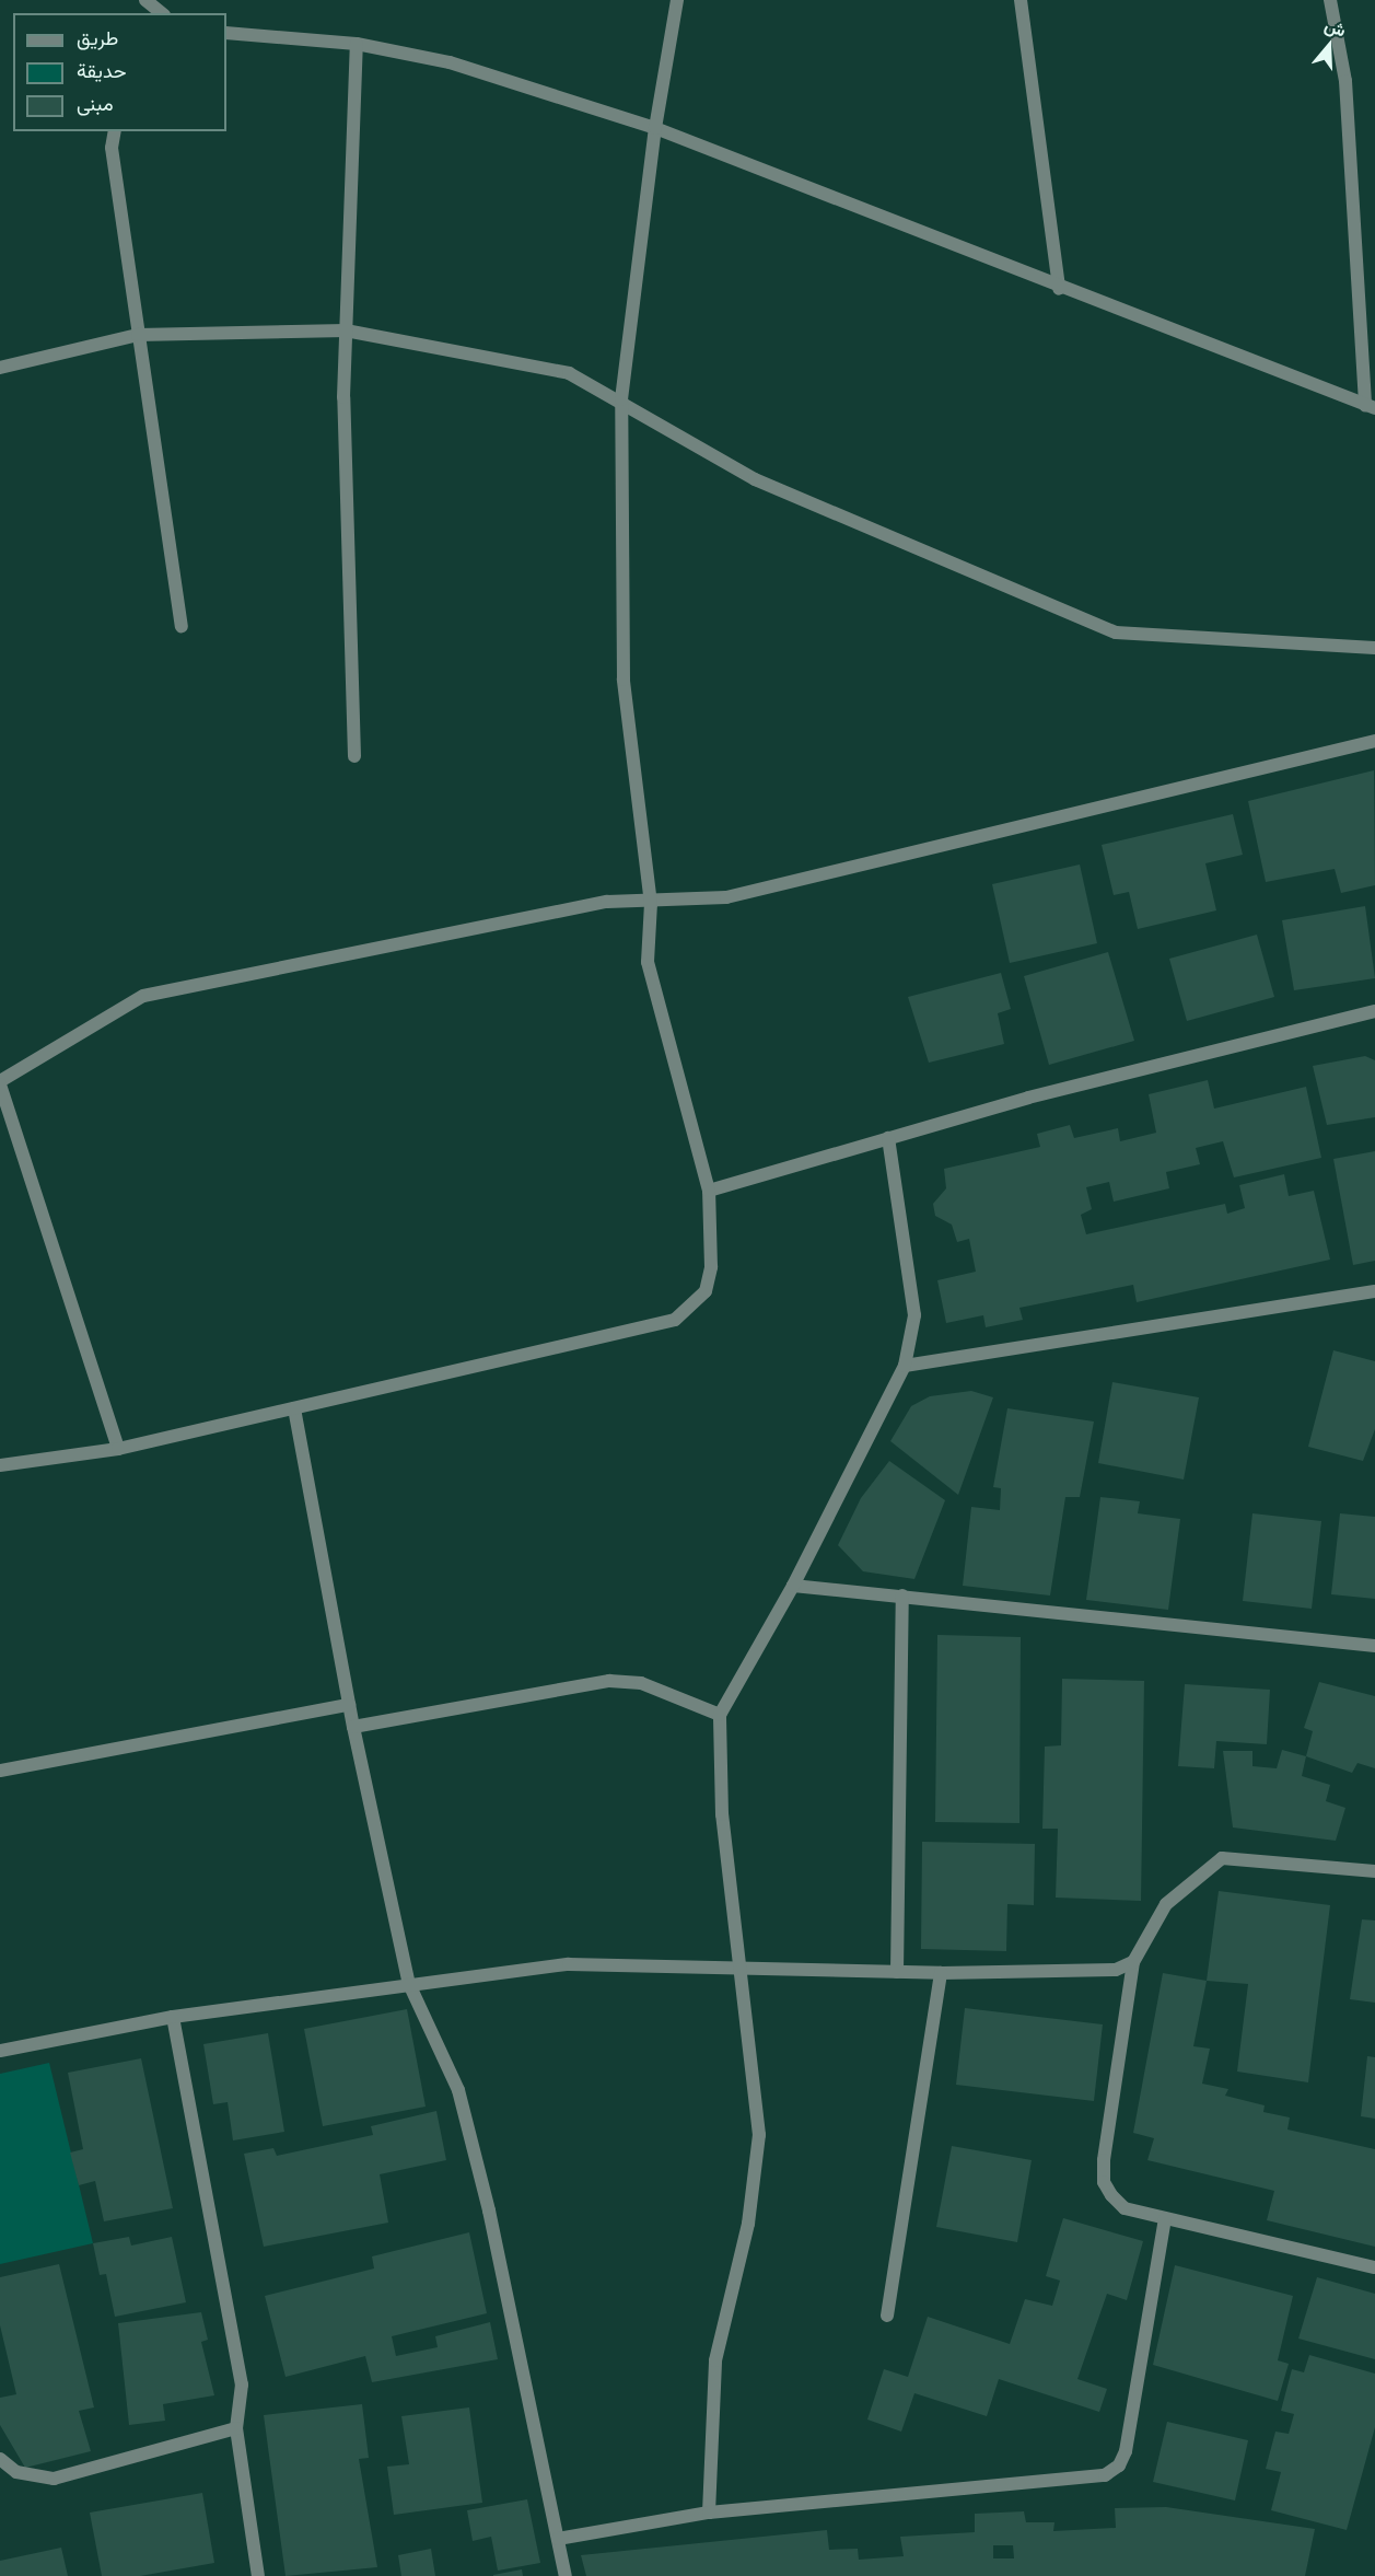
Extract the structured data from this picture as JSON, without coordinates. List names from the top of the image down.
{
  "legend": ["طريق", "حديقة", "مبنى"],
  "north": "top"
}
